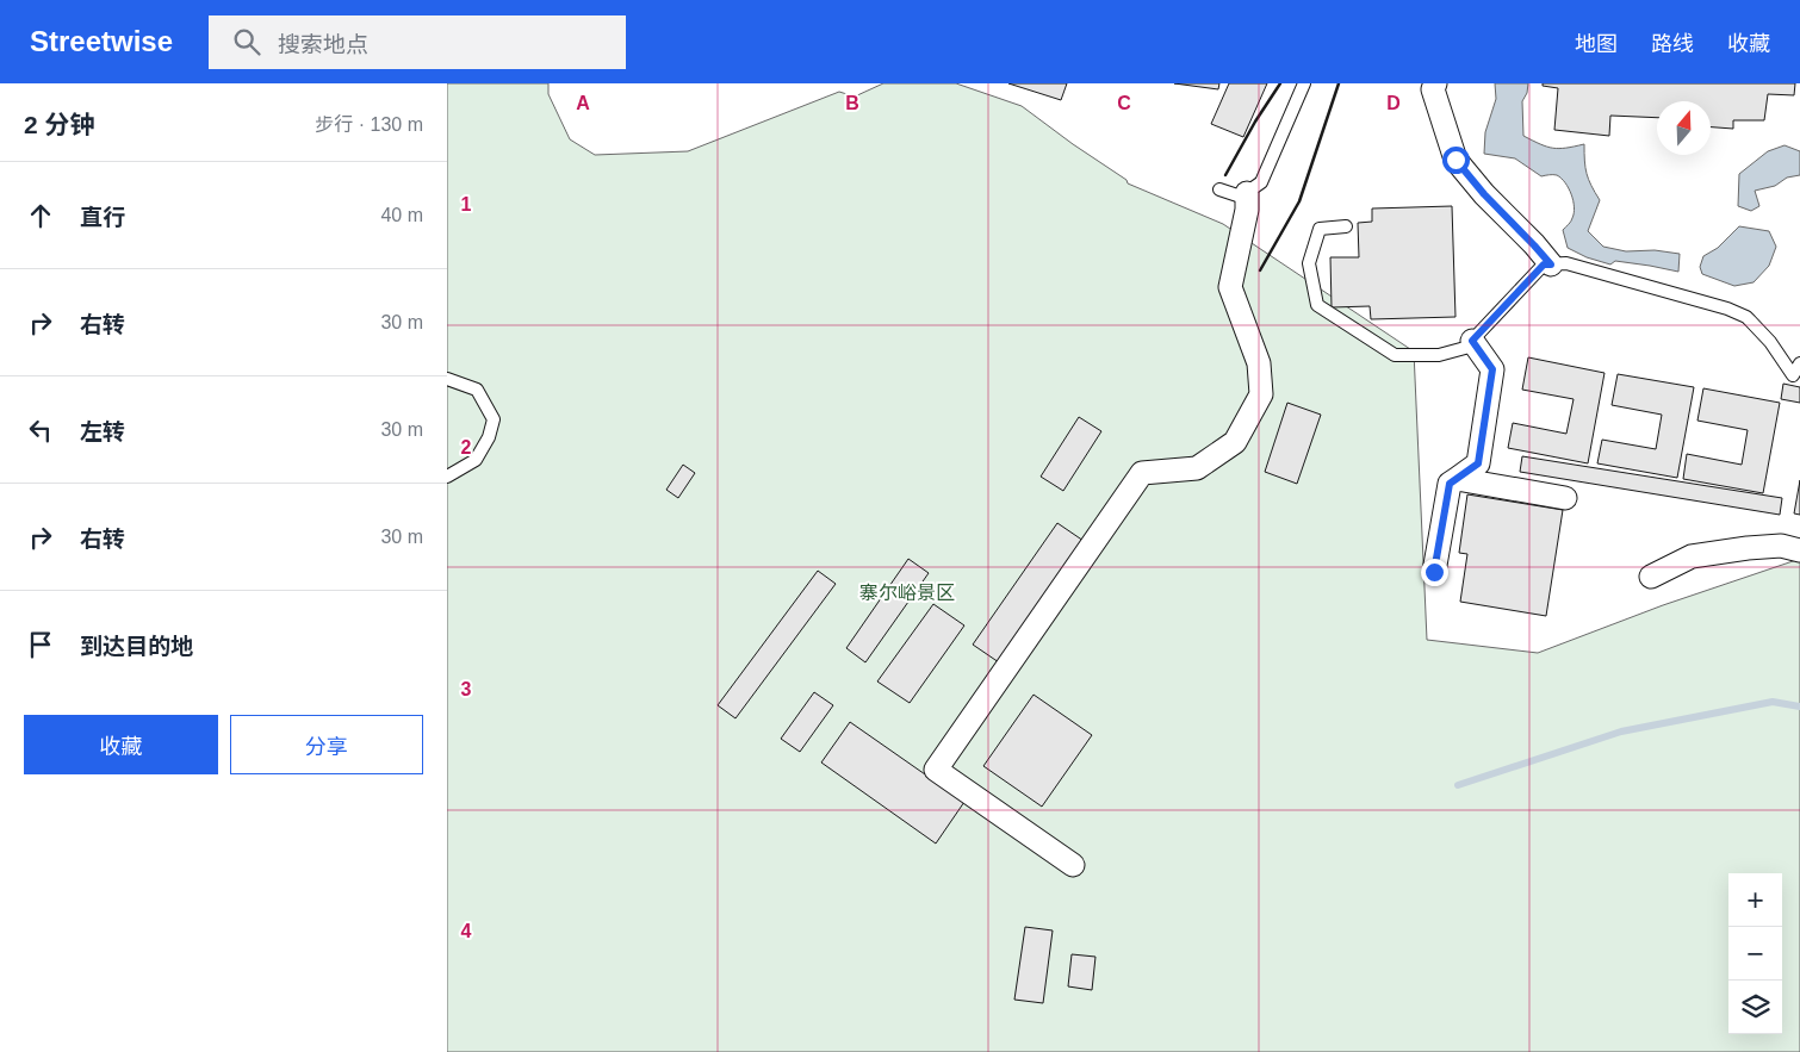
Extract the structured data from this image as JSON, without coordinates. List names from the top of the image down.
{
  "parks": ["寨尔峪景区"],
  "north": "top",
  "page": {
    "header": "Streetwise",
    "search": "搜索地点",
    "nav": ["地图", "路线", "收藏"],
    "heading": ["2 分钟", "步行 · 130 m"],
    "list": [
      ["直行", "40 m"],
      ["右转", "30 m"],
      ["左转", "30 m"],
      ["右转", "30 m"],
      "到达目的地"
    ],
    "buttons": ["收藏", "分享"],
    "map_buttons": ["+", "−"]
  },
  "grid": {
    "columns": [
      "A",
      "B",
      "C",
      "D"
    ],
    "rows": [
      "1",
      "2",
      "3",
      "4"
    ]
  }
}
